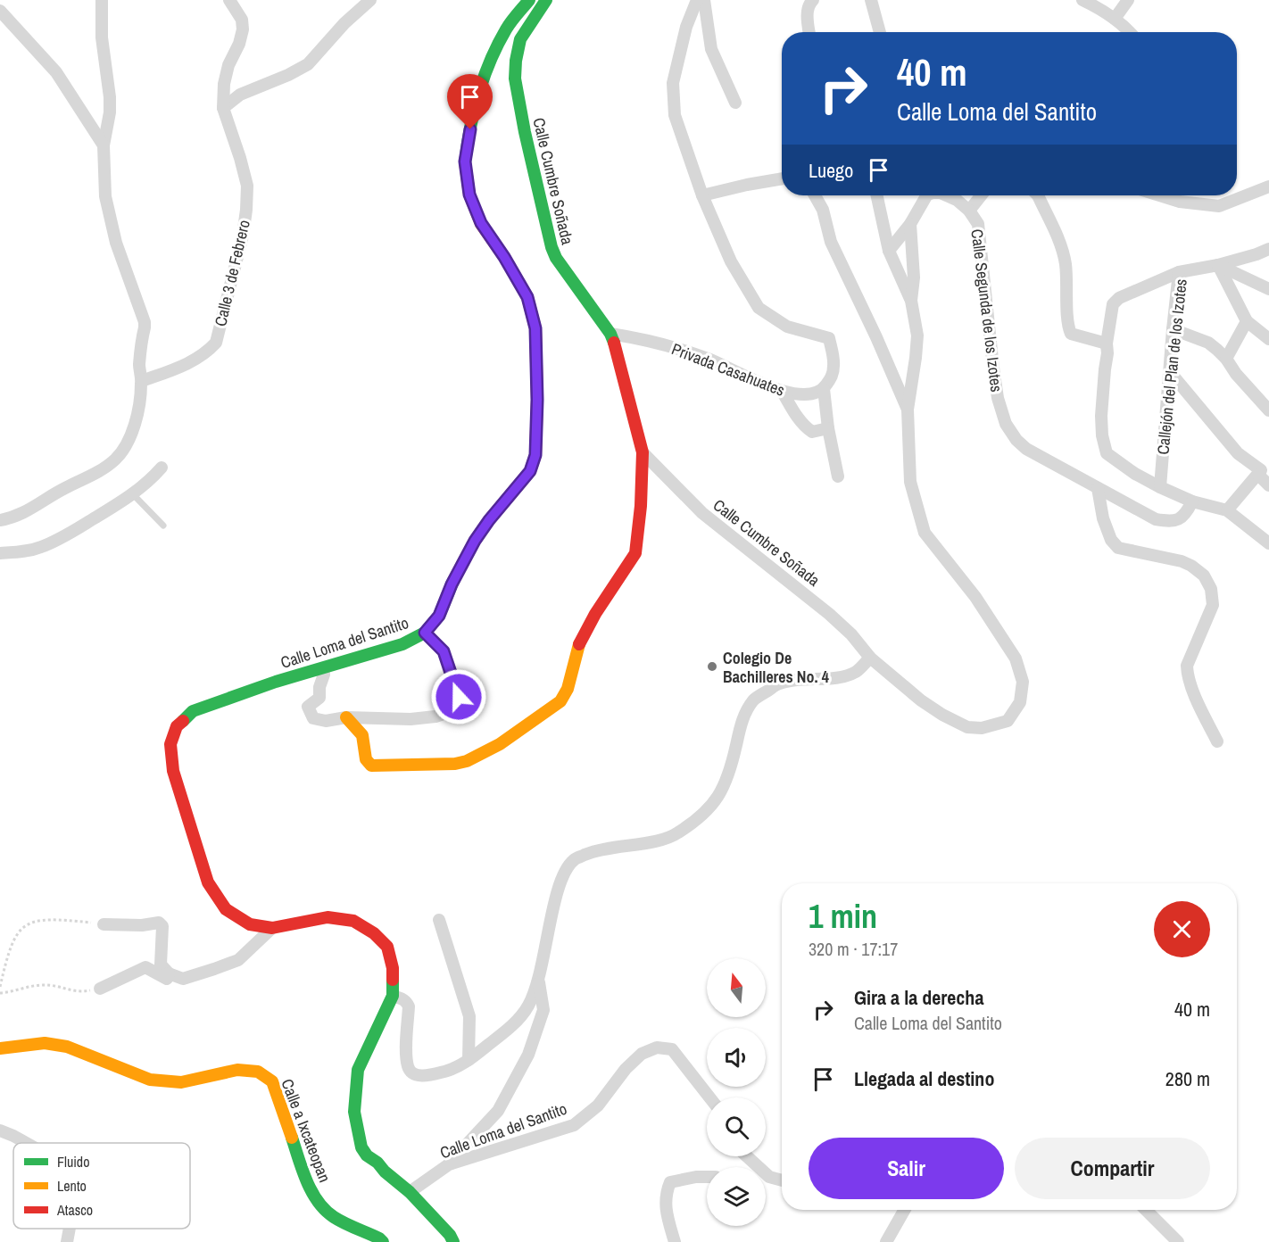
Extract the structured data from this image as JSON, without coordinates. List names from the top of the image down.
{
  "streets": {
    "main road": ["Calle Cumbre Soñada", "Calle Loma del Santito", "Calle a Ixcateopan"],
    "street": [
      "Calle 3 de Febrero",
      "Calle Segunda de los Izotes",
      "Callejón del Plan de los Izotes",
      "Privada Casahuates"
    ]
  },
  "crossings": [
    ["Calle Cumbre Soñada", "Privada Casahuates"]
  ],
  "places": ["Colegio De Bachilleres No. 4"],
  "legend": ["Fluido", "Lento", "Atasco"],
  "north": "top",
  "page": {
    "turn": ["40 m", "Calle Loma del Santito"],
    "then": "Luego",
    "heading": ["1 min", "320 m · 17:17"],
    "list": [
      {
        "name": "Gira a la derecha",
        "note": "Calle Loma del Santito",
        "value": "40 m"
      },
      {
        "name": "Llegada al destino",
        "value": "280 m"
      }
    ],
    "buttons": ["Salir", "Compartir"]
  }
}
